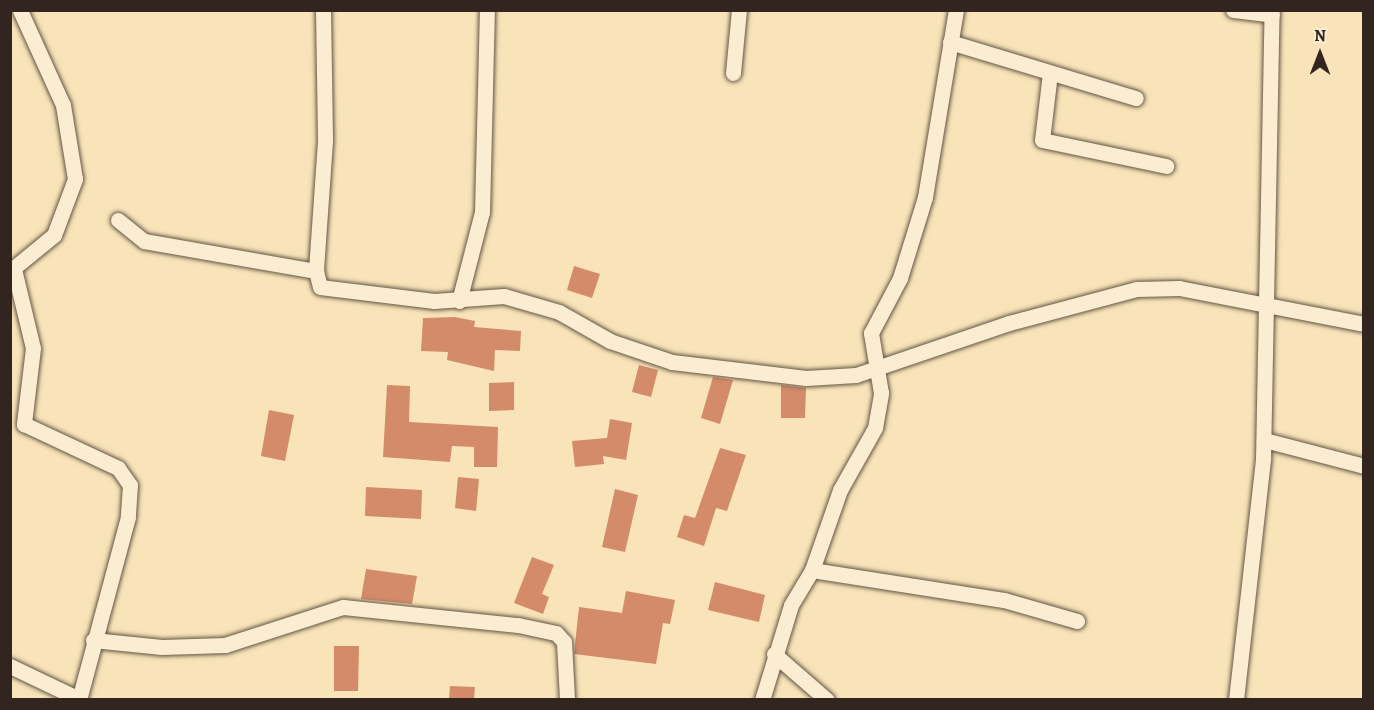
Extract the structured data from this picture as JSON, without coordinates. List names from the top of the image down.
{
  "north": "top"
}
